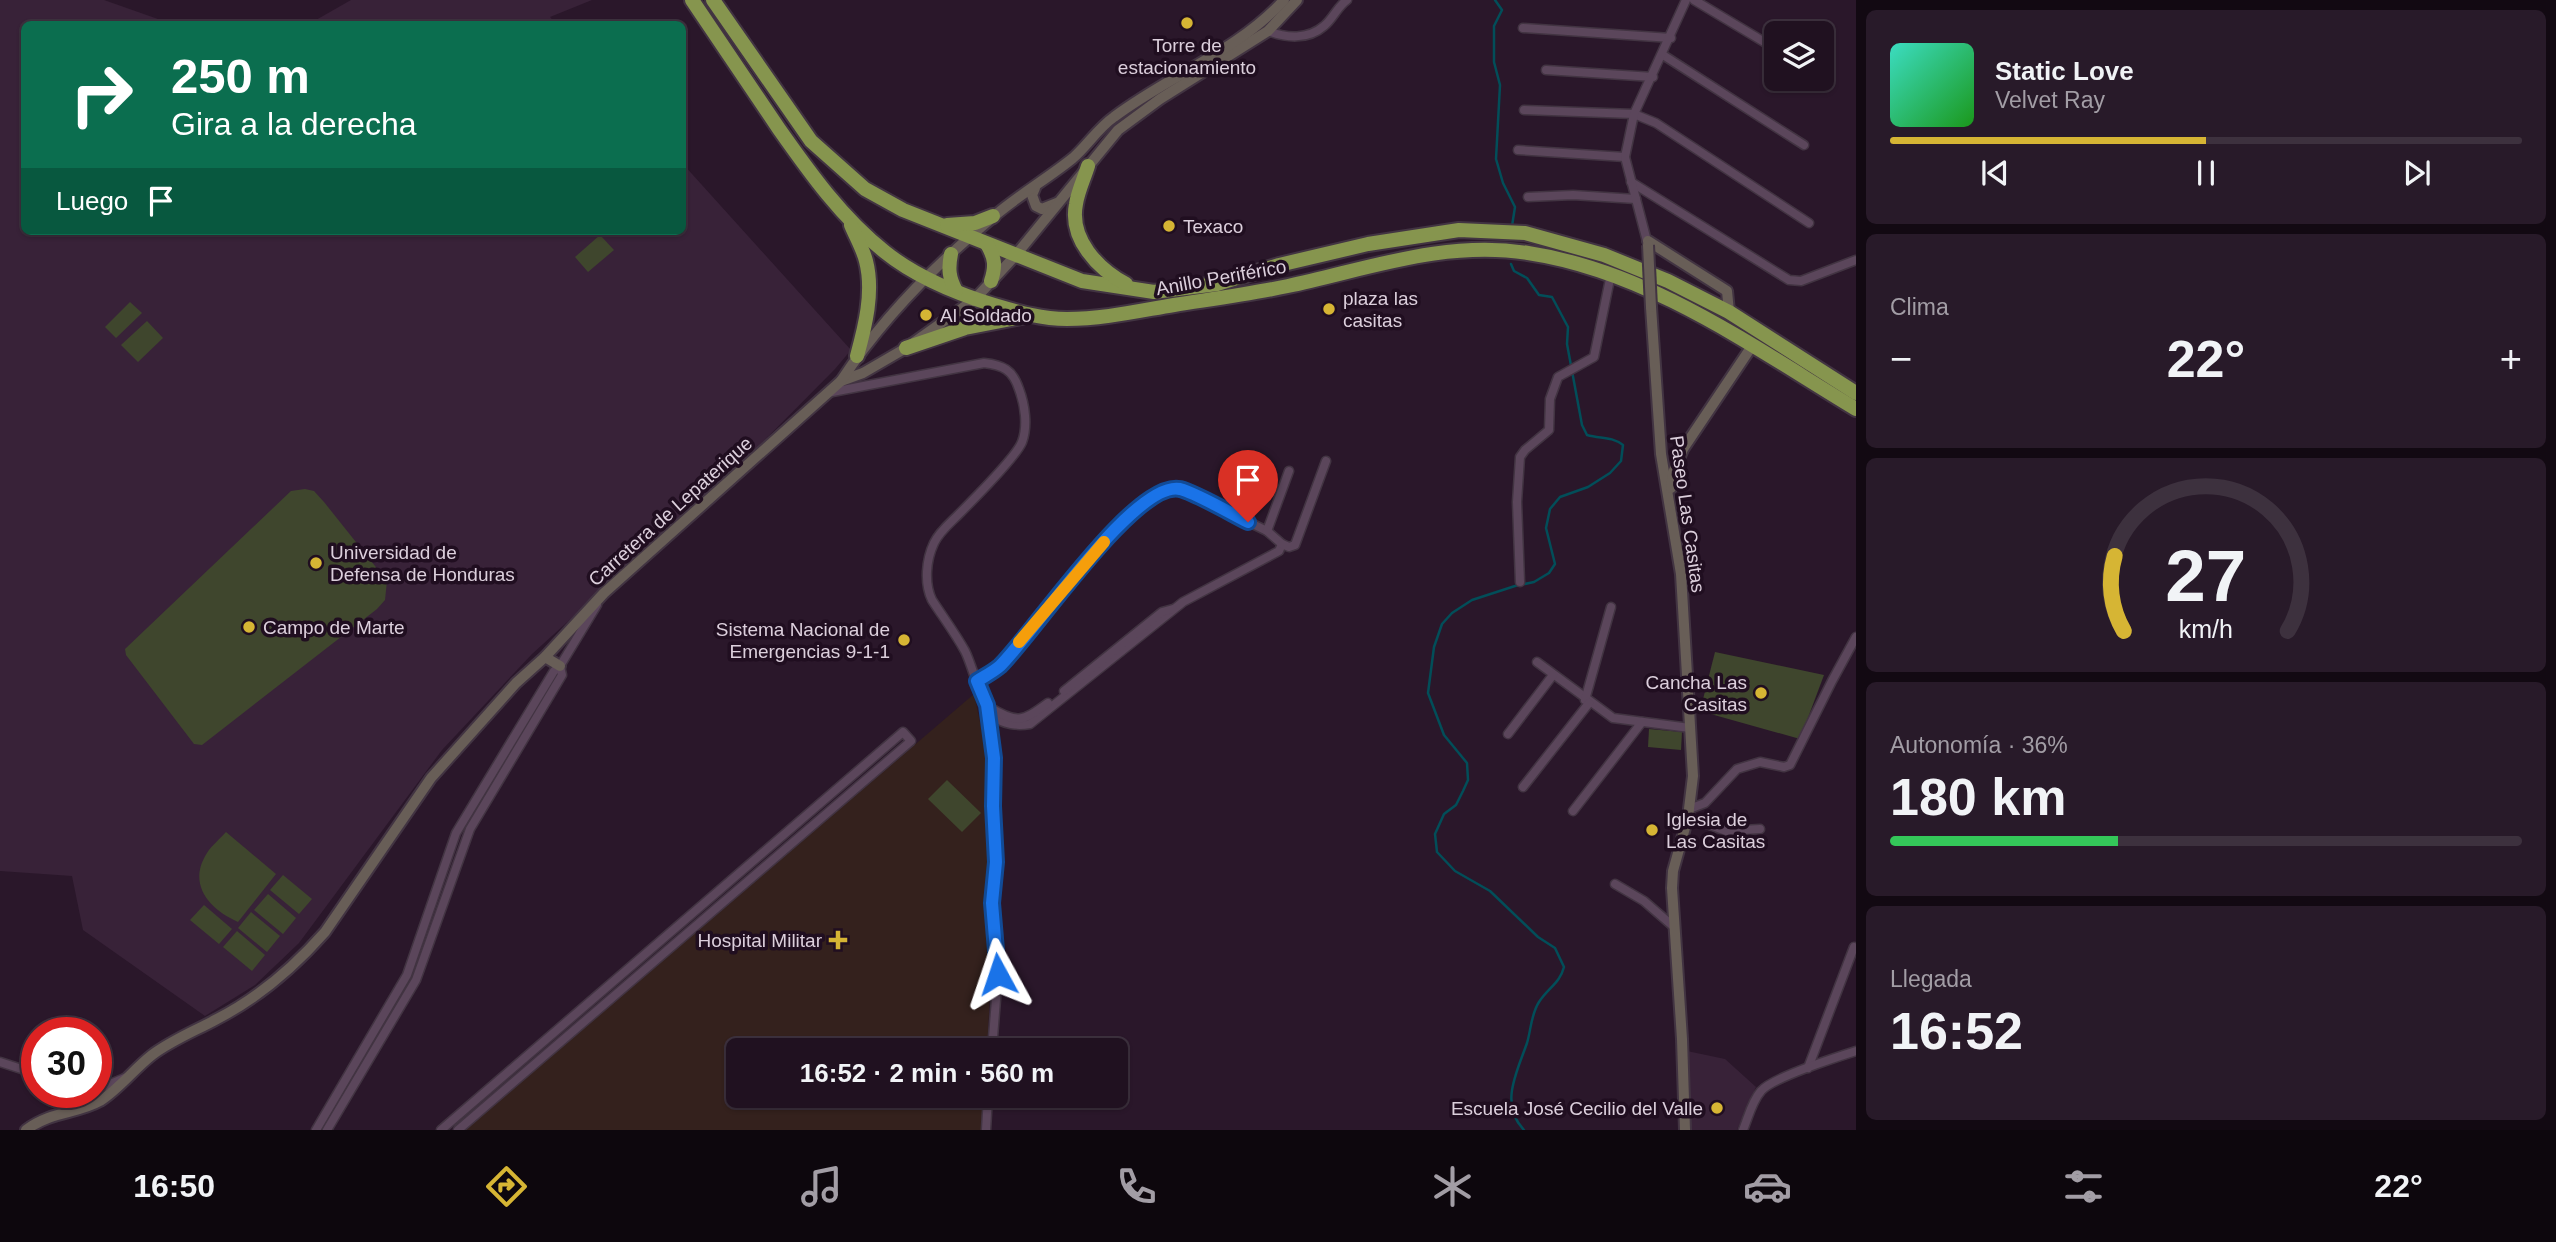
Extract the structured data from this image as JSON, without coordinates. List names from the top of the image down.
{
  "streets": {
    "highway": ["Anillo Periférico"],
    "main road": ["Carretera de Lepaterique", "Paseo Las Casitas"]
  },
  "crossings": [
    ["Anillo Periférico", "Carretera de Lepaterique"]
  ],
  "places": {
    "other": [
      "Torre de estacionamiento",
      "Texaco",
      "plaza las casitas",
      "Al Soldado",
      "Universidad de Defensa de Honduras",
      "Campo de Marte",
      "Sistema Nacional de Emergencias 9-1-1",
      "Cancha Las Casitas",
      "Iglesia de Las Casitas",
      "Escuela José Cecilio del Valle"
    ],
    "health": ["Hospital Militar"]
  },
  "page": {
    "turn": ["250 m", "Gira a la derecha"],
    "song": ["Static Love", "Velvet Ray"],
    "then": "Luego",
    "tile": [
      "Clima",
      ["Autonomía · 36%", "180 km"],
      ["Llegada", "16:52"]
    ],
    "heat": ["−", "22°", "+"],
    "limit": "30",
    "trip": "16:52 · 2 min · 560 m",
    "tabs": ["16:50", "22°"],
    "gauge": ["27", "km/h"]
  }
}
